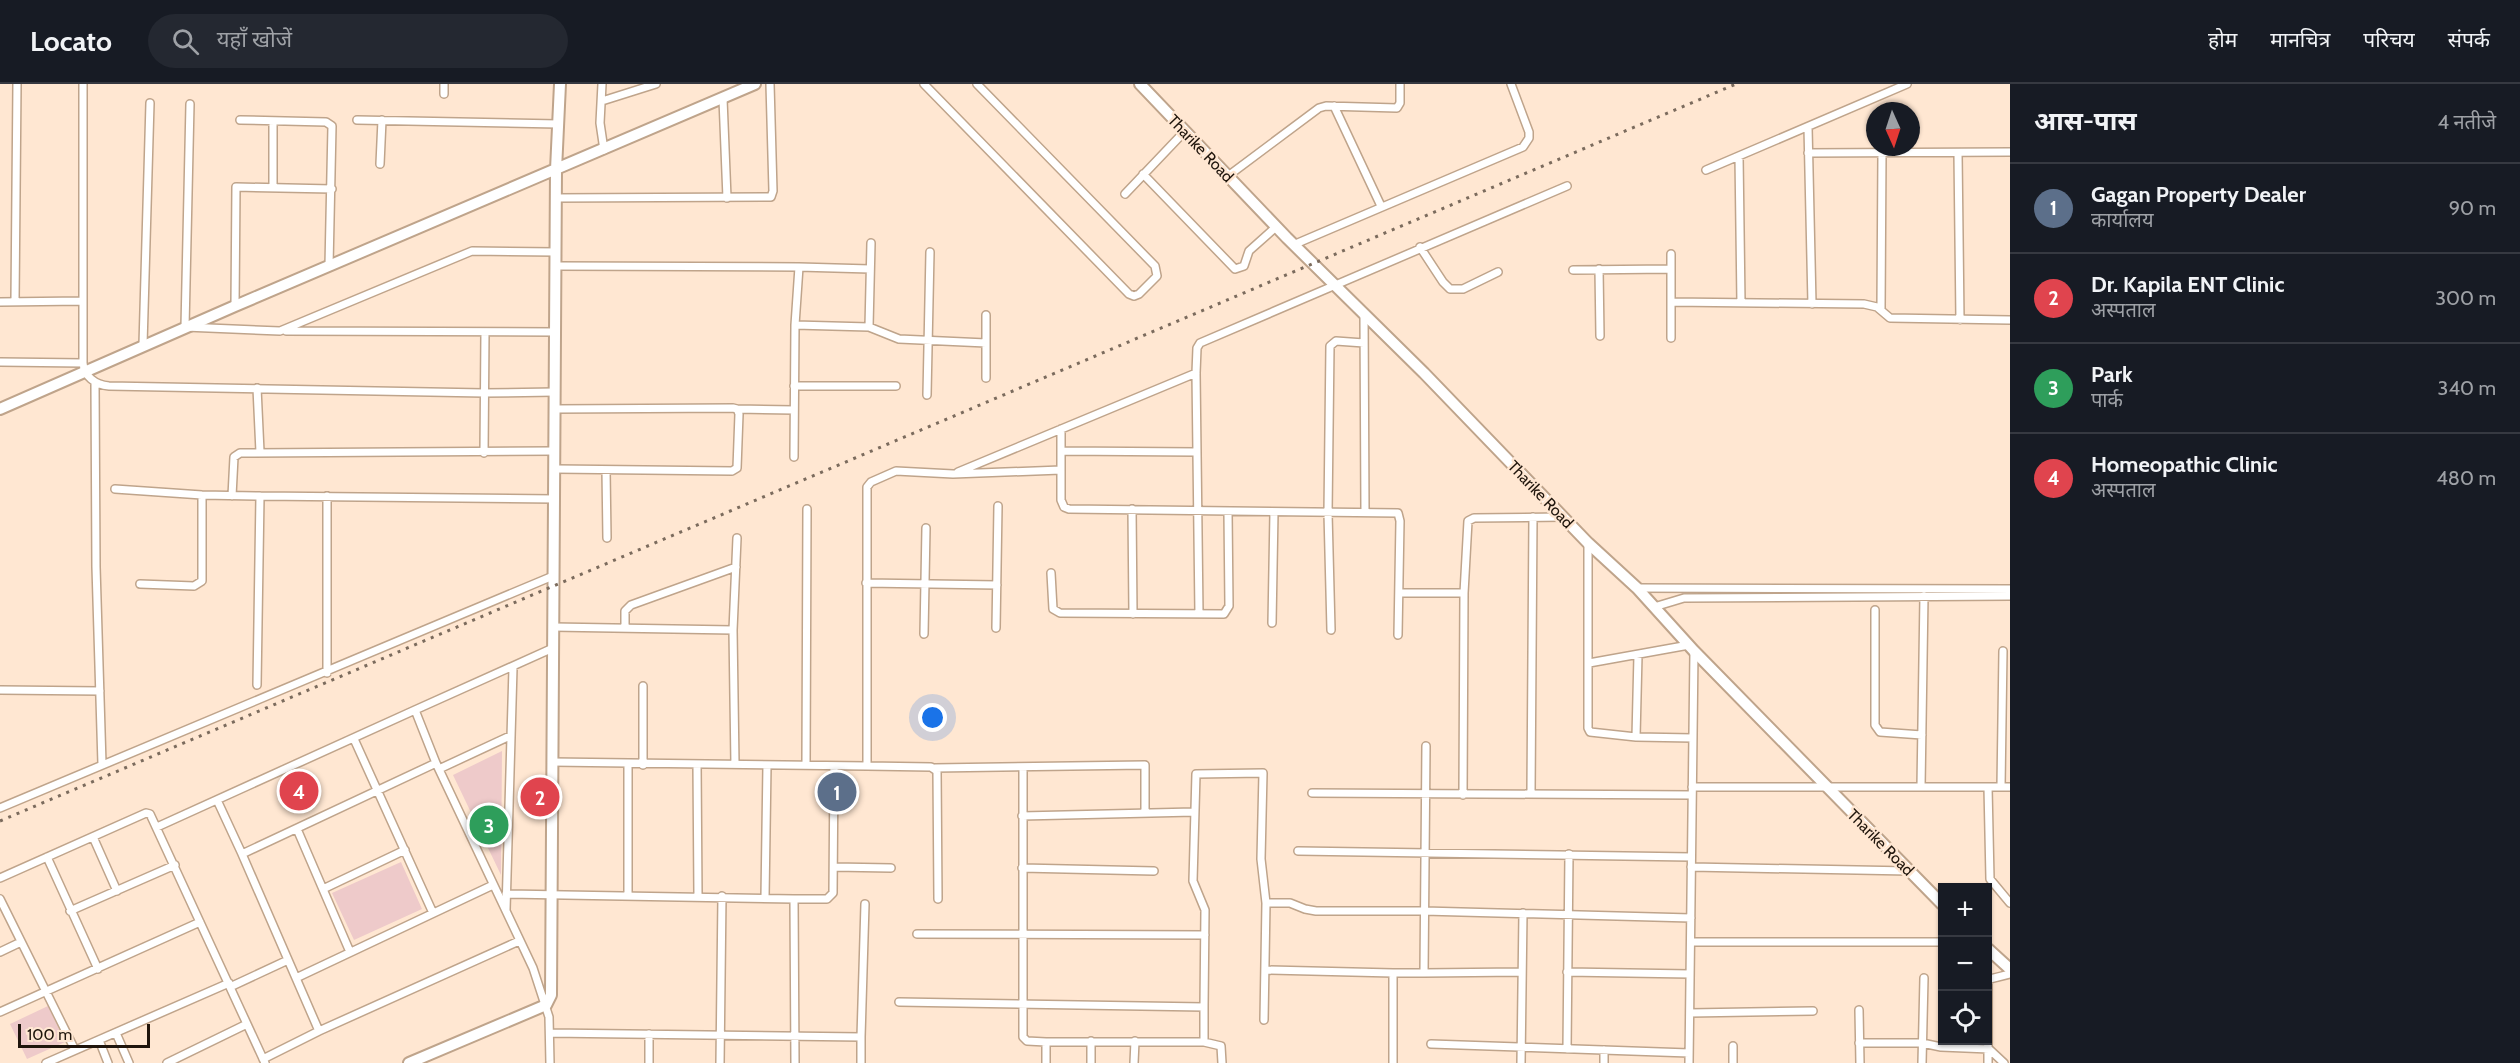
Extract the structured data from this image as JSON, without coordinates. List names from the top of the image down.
{
  "streets": {
    "street": ["Tharike Road"]
  },
  "scale_bar": "100 m",
  "north": "bottom",
  "page": {
    "header": "Locato",
    "search": "यहाँ खोजें",
    "nav": [
      "होम",
      "मानचित्र",
      "परिचय",
      "संपर्क"
    ],
    "heading": ["आस-पास", "4 नतीजे"],
    "list": [
      {
        "mark": "1",
        "name": "Gagan Property Dealer",
        "note": "कार्यालय",
        "value": "90 m"
      },
      {
        "mark": "2",
        "name": "Dr. Kapila ENT Clinic",
        "note": "अस्पताल",
        "value": "300 m"
      },
      {
        "mark": "3",
        "name": "Park",
        "note": "पार्क",
        "value": "340 m"
      },
      {
        "mark": "4",
        "name": "Homeopathic Clinic",
        "note": "अस्पताल",
        "value": "480 m"
      }
    ],
    "pins": [
      "4",
      "1",
      "2",
      "3"
    ],
    "map_buttons": ["+", "−"],
    "scale": "100 m"
  }
}
